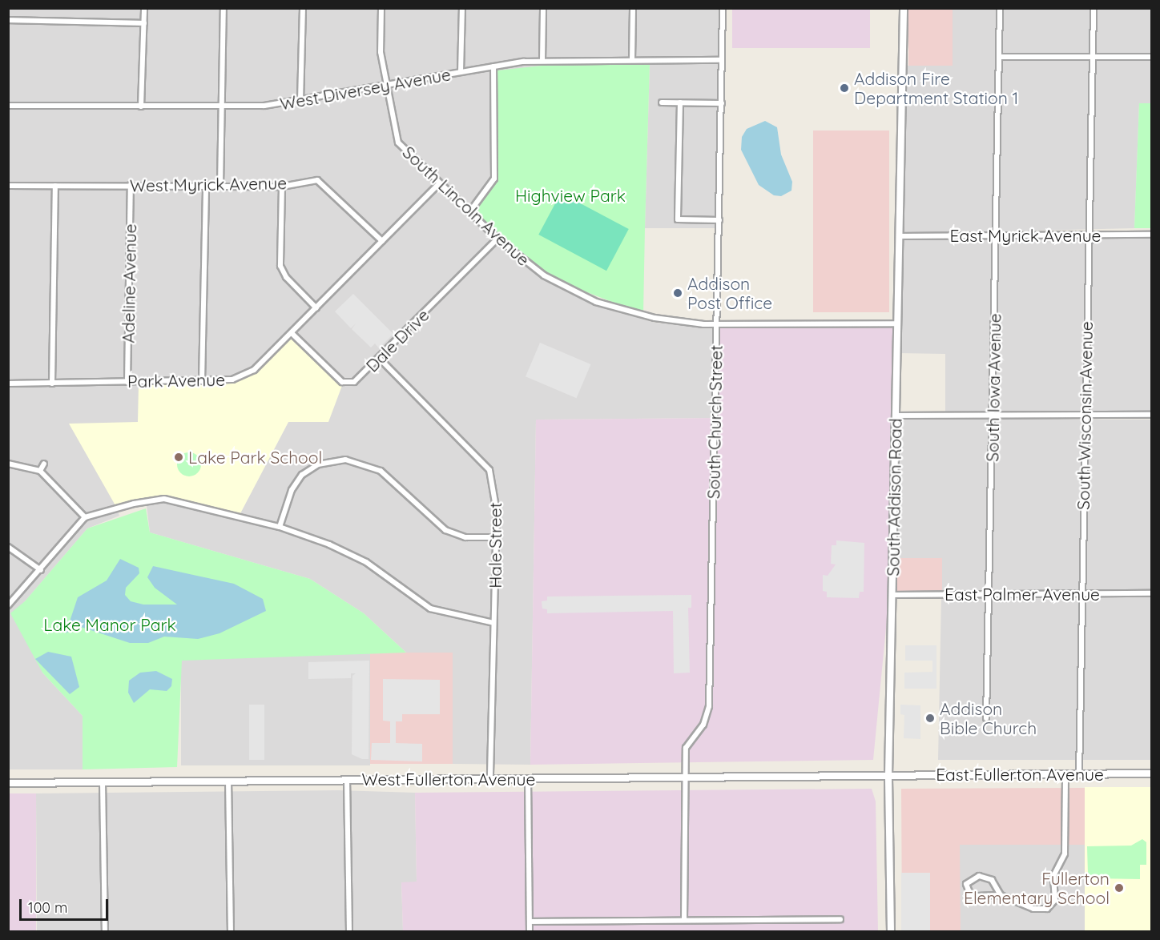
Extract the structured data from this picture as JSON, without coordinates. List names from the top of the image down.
{
  "streets": {
    "street": [
      "West Diversey Avenue",
      "West Myrick Avenue",
      "South Lincoln Avenue",
      "East Myrick Avenue",
      "Adeline Avenue",
      "Dale Drive",
      "Park Avenue",
      "South Iowa Avenue",
      "South Wisconsin Avenue",
      "South Church Street",
      "South Addison Road",
      "Hale Street",
      "East Palmer Avenue",
      "East Fullerton Avenue",
      "West Fullerton Avenue"
    ]
  },
  "crossings": [
    ["West Diversey Avenue", "South Lincoln Avenue"],
    ["West Diversey Avenue", "South Church Street"],
    ["West Myrick Avenue", "Adeline Avenue"],
    ["West Myrick Avenue", "Park Avenue"],
    ["South Lincoln Avenue", "Dale Drive"],
    ["South Lincoln Avenue", "Park Avenue"],
    ["South Lincoln Avenue", "South Church Street"],
    ["South Lincoln Avenue", "South Addison Road"],
    ["East Myrick Avenue", "South Iowa Avenue"],
    ["East Myrick Avenue", "South Wisconsin Avenue"],
    ["East Myrick Avenue", "South Addison Road"],
    ["Adeline Avenue", "Park Avenue"],
    ["Dale Drive", "Park Avenue"],
    ["Dale Drive", "Hale Street"],
    ["South Iowa Avenue", "East Palmer Avenue"],
    ["South Wisconsin Avenue", "East Palmer Avenue"],
    ["South Wisconsin Avenue", "East Fullerton Avenue"],
    ["South Church Street", "West Fullerton Avenue"],
    ["South Addison Road", "East Palmer Avenue"],
    ["South Addison Road", "East Fullerton Avenue"],
    ["South Addison Road", "West Fullerton Avenue"],
    ["Hale Street", "West Fullerton Avenue"],
    ["East Fullerton Avenue", "West Fullerton Avenue"]
  ],
  "parks": ["Highview Park", "Lake Manor Park"],
  "places": [
    "Addison Fire Department Station 1",
    "Addison Post Office",
    "Lake Park School",
    "Addison Bible Church",
    "Fullerton Elementary School"
  ],
  "scale_bar": "100 m"
}
